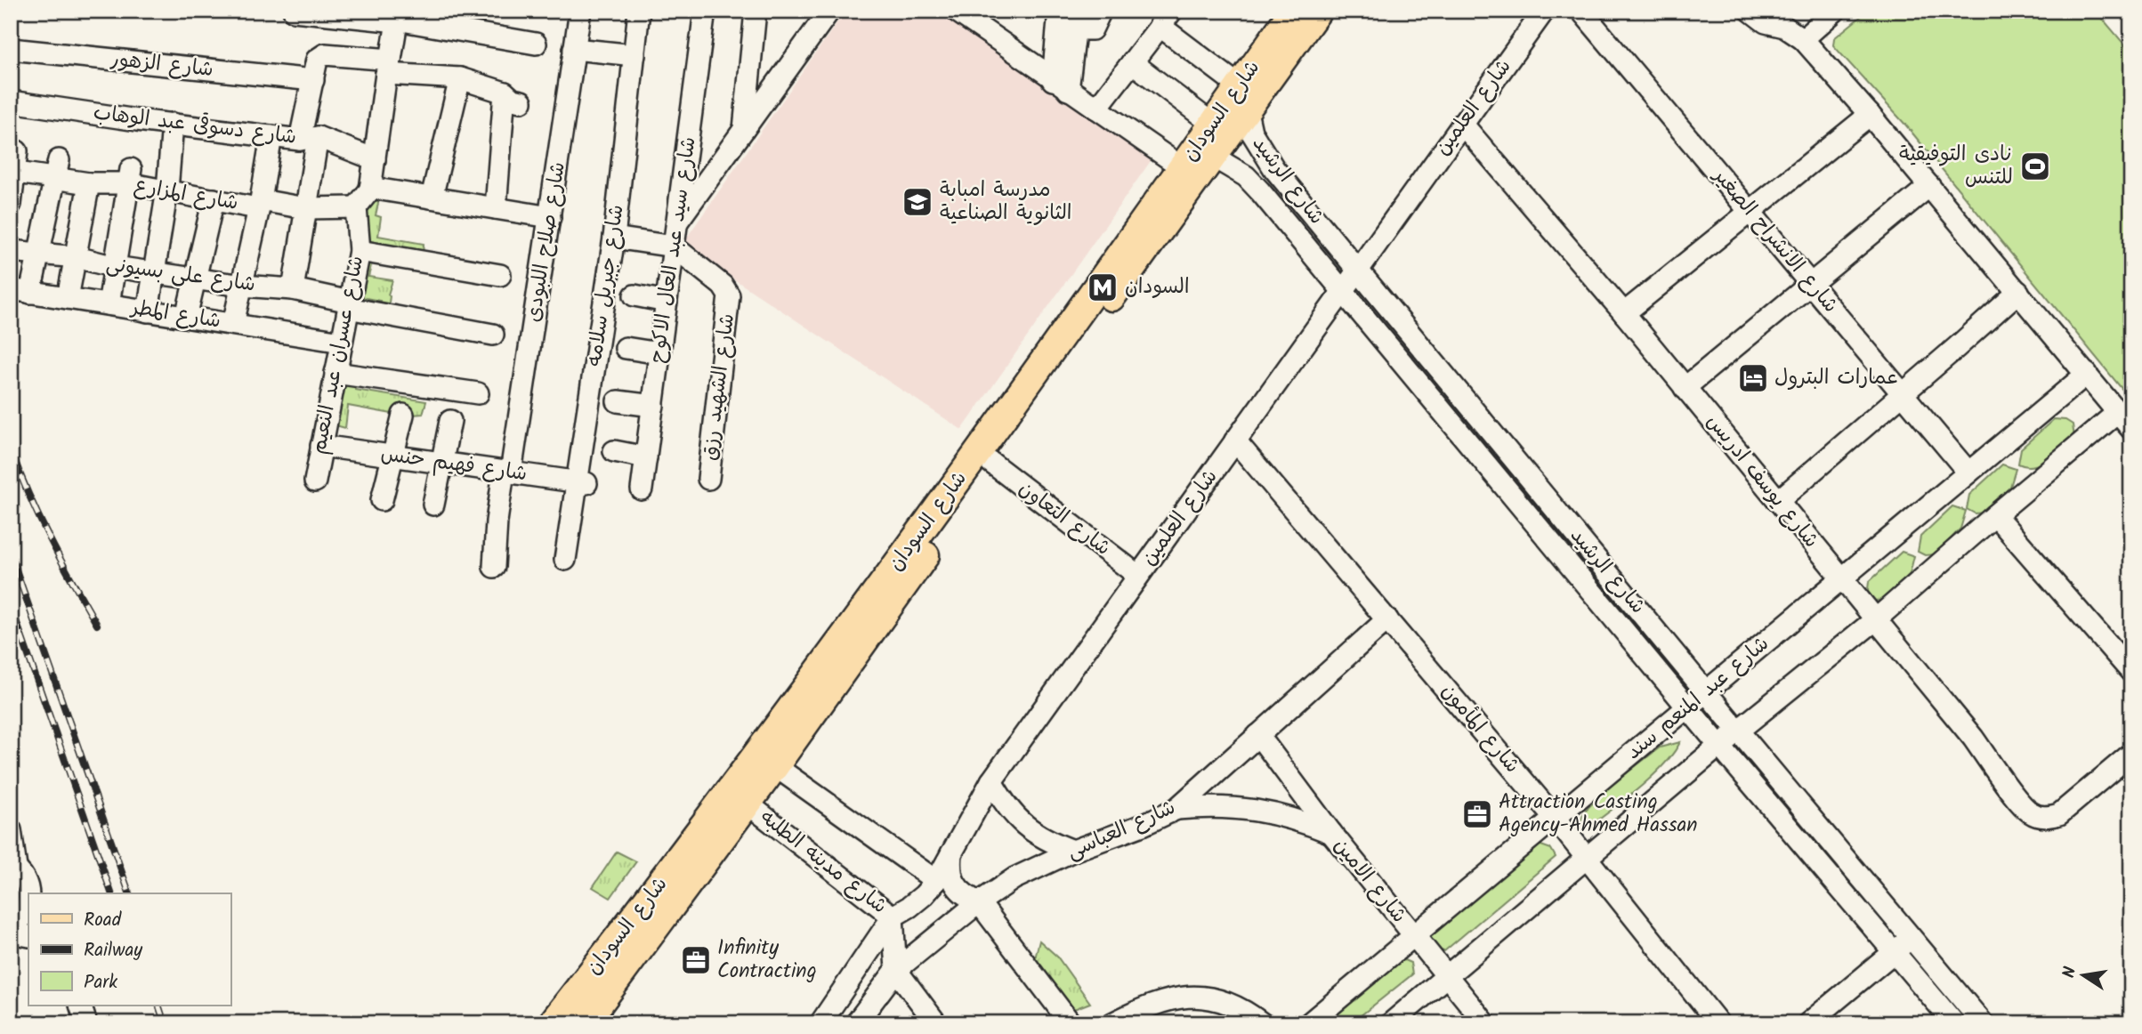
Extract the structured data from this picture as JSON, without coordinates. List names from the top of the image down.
{
  "streets": {
    "main road": ["شارع السودان"],
    "street": [
      "شارع الزهور",
      "شارع العلمين",
      "شارع دسوقى عبد الوهاب",
      "شارع الرشيد",
      "شارع المزارع",
      "شارع الانشراح الصغير",
      "شارع صلاح اللبودى",
      "شارع سيد عبد العال الاكوح",
      "شارع على بسيونى",
      "شارع جبريل سلامه",
      "شارع المطر",
      "شارع عسران عبد النعيم",
      "شارع الشهيد رزق",
      "شارع فهيم حنس",
      "شارع يوسف ادريس",
      "شارع التعاون",
      "شارع عبد المنعم سند",
      "شارع المأمون",
      "شارع العباسى",
      "شارع مدينه الطلبه",
      "شارع الامين"
    ]
  },
  "crossings": [
    ["شارع العلمين", "شارع الرشيد"],
    ["شارع العلمين", "شارع يوسف ادريس"],
    ["شارع العلمين", "شارع التعاون"],
    ["شارع العلمين", "شارع المأمون"],
    ["شارع العلمين", "شارع مدينه الطلبه"],
    ["شارع السودان", "شارع الرشيد"],
    ["شارع السودان", "شارع التعاون"],
    ["شارع السودان", "شارع مدينه الطلبه"],
    ["شارع الرشيد", "شارع عبد المنعم سند"],
    ["شارع المزارع", "شارع عسران عبد النعيم"],
    ["شارع الانشراح الصغير", "شارع عبد المنعم سند"],
    ["شارع صلاح اللبودى", "شارع فهيم حنس"],
    ["شارع سيد عبد العال الاكوح", "شارع الشهيد رزق"],
    ["شارع على بسيونى", "شارع عسران عبد النعيم"],
    ["شارع جبريل سلامه", "شارع فهيم حنس"],
    ["شارع المطر", "شارع عسران عبد النعيم"],
    ["شارع عسران عبد النعيم", "شارع فهيم حنس"],
    ["شارع يوسف ادريس", "شارع عبد المنعم سند"],
    ["شارع عبد المنعم سند", "شارع المأمون"],
    ["شارع عبد المنعم سند", "شارع الامين"],
    ["شارع المأمون", "شارع العباسى"],
    ["شارع العباسى", "شارع مدينه الطلبه"],
    ["شارع العباسى", "شارع الامين"]
  ],
  "places": {
    "sports": ["نادى التوفيقية للتنس"],
    "school or university": ["مدرسة امبابة الثانوية الصناعية"],
    "metro station": ["السودان"],
    "hotel": ["عمارات البترول"],
    "office": ["Attraction Casting Agency-Ahmed Hassan", "Infinity Contracting"]
  },
  "legend": ["Road", "Railway", "Park"],
  "north": "left"
}
